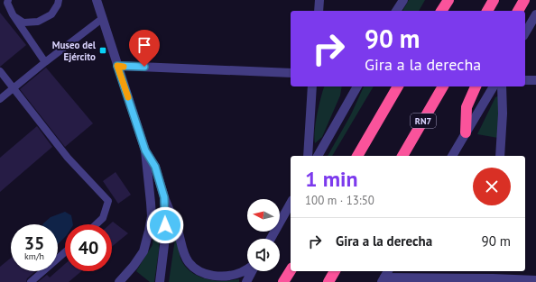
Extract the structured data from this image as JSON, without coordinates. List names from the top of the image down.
{
  "streets": {
    "highway": ["RN7"]
  },
  "places": {
    "transit": ["Museo del Ejército"]
  },
  "north": "left",
  "page": {
    "turn": ["90 m", "Gira a la derecha"],
    "heading": ["1 min", "100 m · 13:50"],
    "list": [
      {
        "name": "Gira a la derecha",
        "value": "90 m"
      }
    ],
    "speed": "35 km/h",
    "limit": "40"
  }
}
